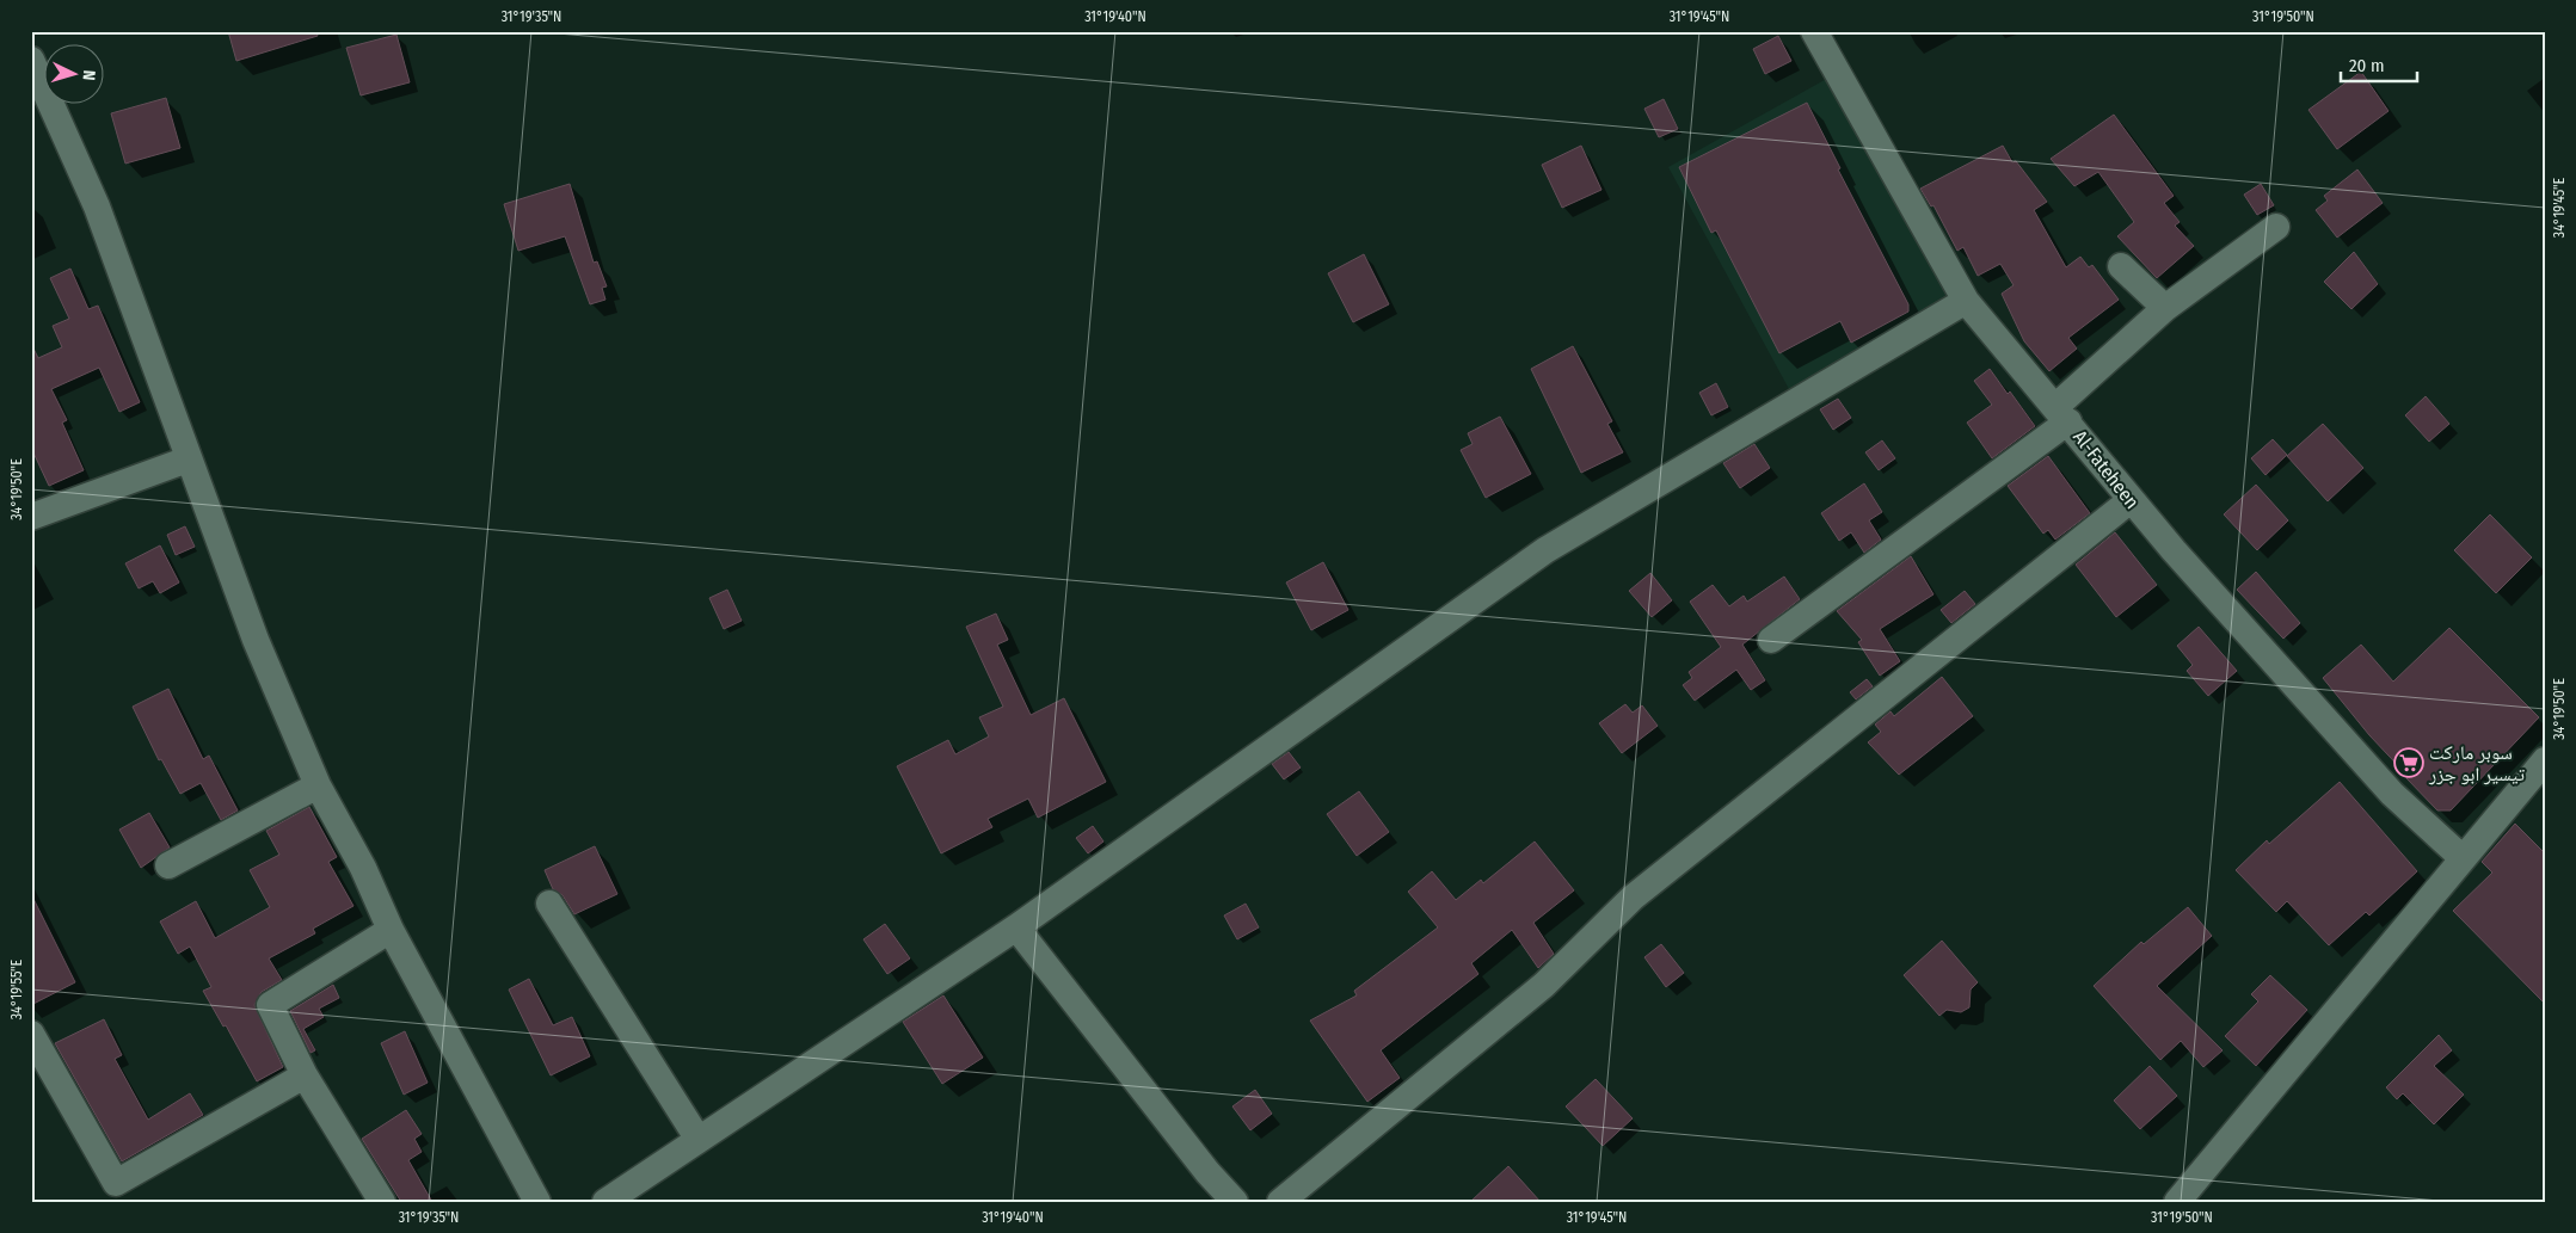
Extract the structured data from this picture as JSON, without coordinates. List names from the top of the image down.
{
  "streets": {
    "street": ["Al-Fateheen"]
  },
  "places": {
    "supermarket": ["سوبر ماركت تيسير ابو جزر"]
  },
  "scale_bar": "20 m",
  "north": "right",
  "coordinates": [
    "31°19'35\"N",
    "31°19'40\"N",
    "31°19'45\"N",
    "31°19'50\"N",
    "34°19'45\"E",
    "34°19'50\"E",
    "34°19'55\"E"
  ]
}
